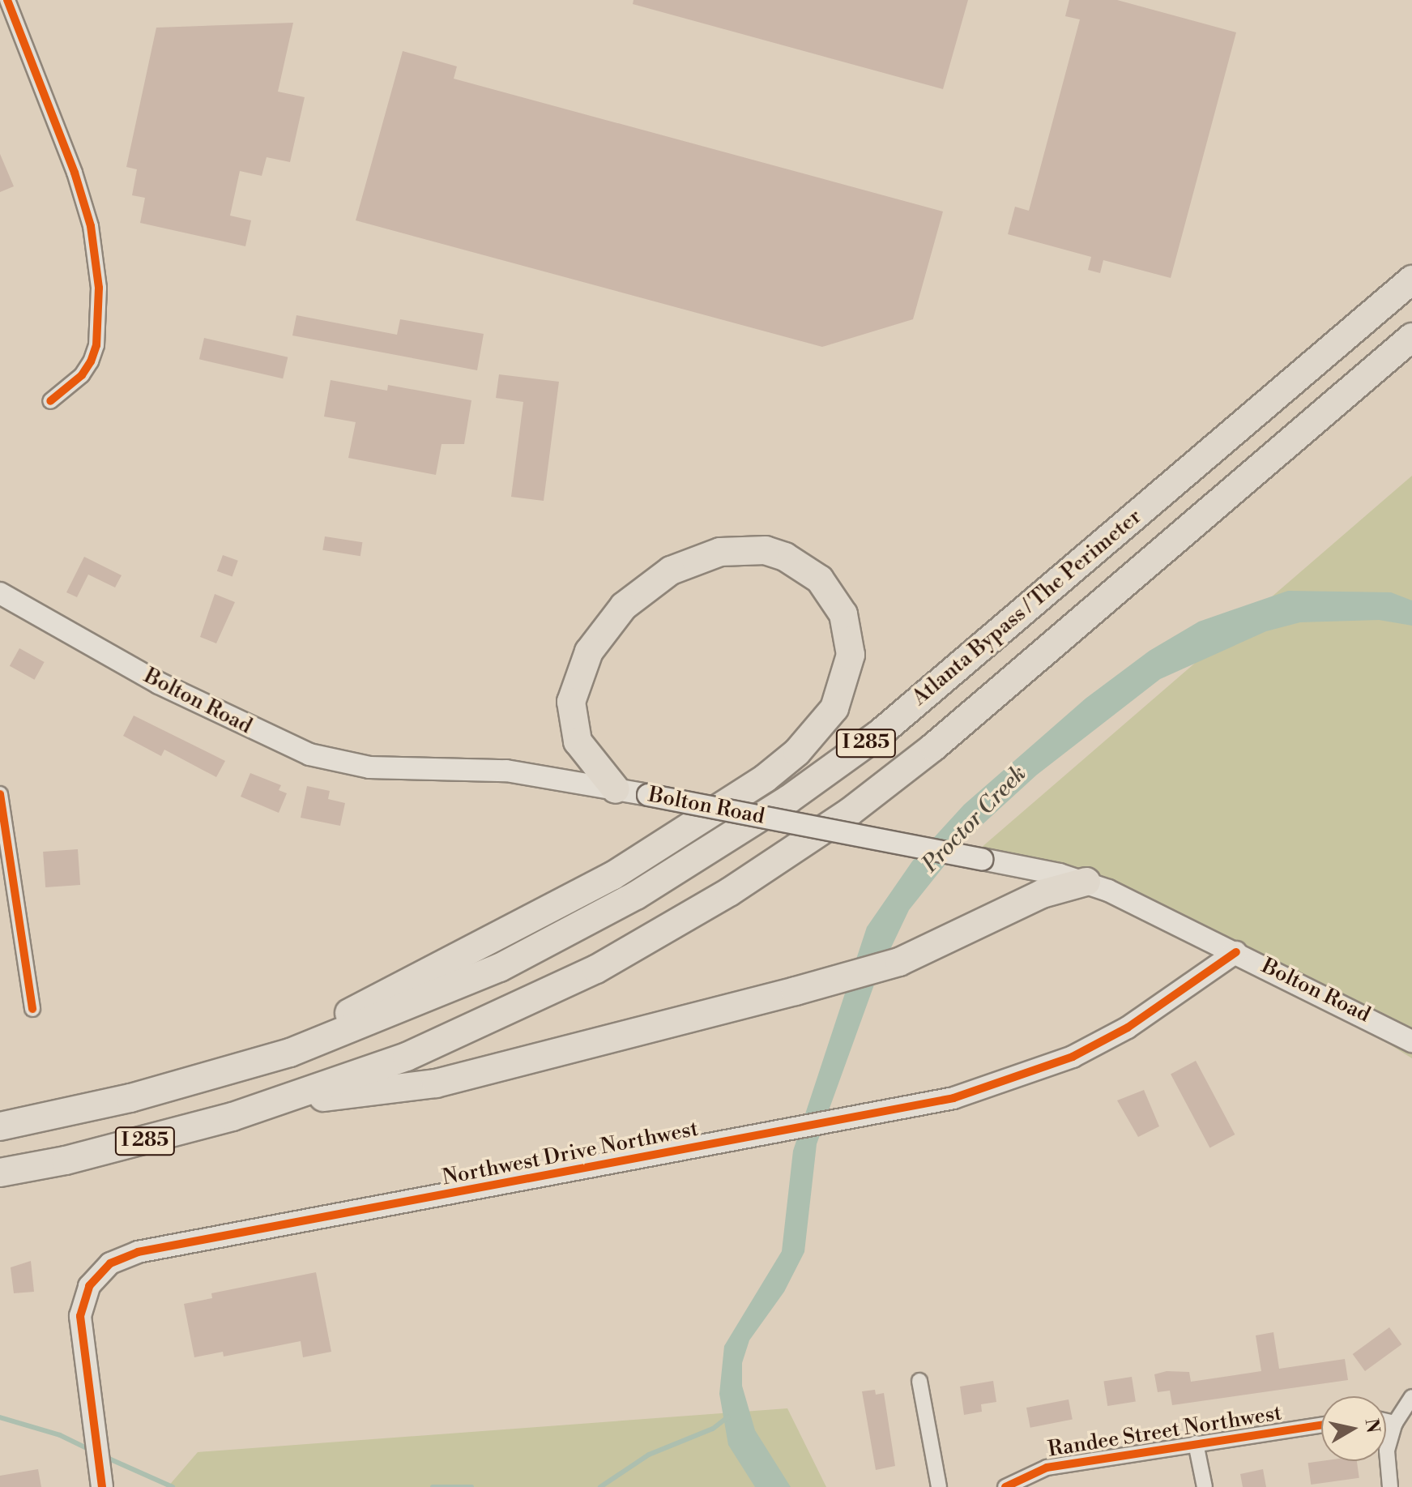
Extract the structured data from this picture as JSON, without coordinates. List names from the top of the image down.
{
  "streets": {
    "highway": ["Atlanta Bypass / The Perimeter", "I 285"],
    "main road": ["Bolton Road", "Northwest Drive Northwest"],
    "street": ["Randee Street Northwest"]
  },
  "crossings": [
    ["Bolton Road", "Northwest Drive Northwest"]
  ],
  "water": ["Proctor Creek"],
  "north": "right"
}
